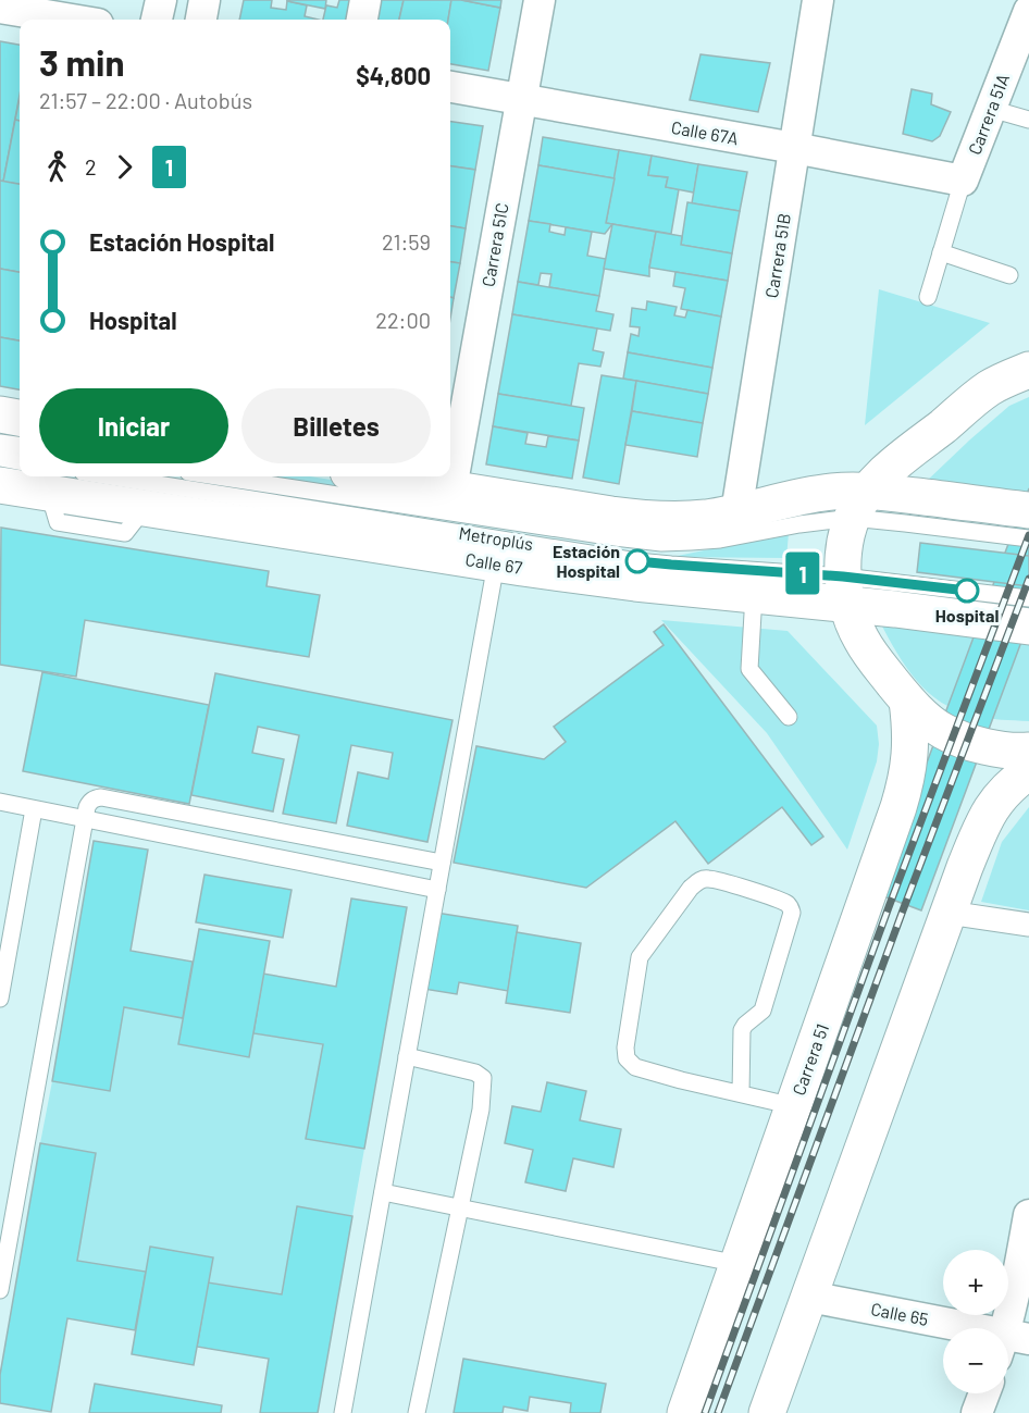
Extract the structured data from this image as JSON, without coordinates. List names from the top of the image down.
{
  "streets": {
    "main road": ["Calle 67", "Carrera 51"],
    "street": [
      "Carrera 51A",
      "Calle 67A",
      "Carrera 51C",
      "Carrera 51B",
      "Calle 65"
    ],
    "lane": ["Metroplús"]
  },
  "crossings": [
    ["Carrera 51A", "Calle 67A"],
    ["Calle 67A", "Carrera 51C"],
    ["Calle 67A", "Carrera 51B"],
    ["Metroplús", "Calle 67"]
  ],
  "places": ["Estación Hospital", "Hospital"],
  "lines": ["bus line 1"],
  "page": {
    "on_map": "1",
    "heading": ["3 min", "21:57 – 22:00 · Autobús", "$4,800"],
    "legs": ["2", "1"],
    "list": [
      {
        "name": "Estación Hospital",
        "value": "21:59"
      },
      {
        "name": "Hospital",
        "value": "22:00"
      }
    ],
    "buttons": ["Iniciar", "Billetes"],
    "map_buttons": ["+", "−"]
  }
}
